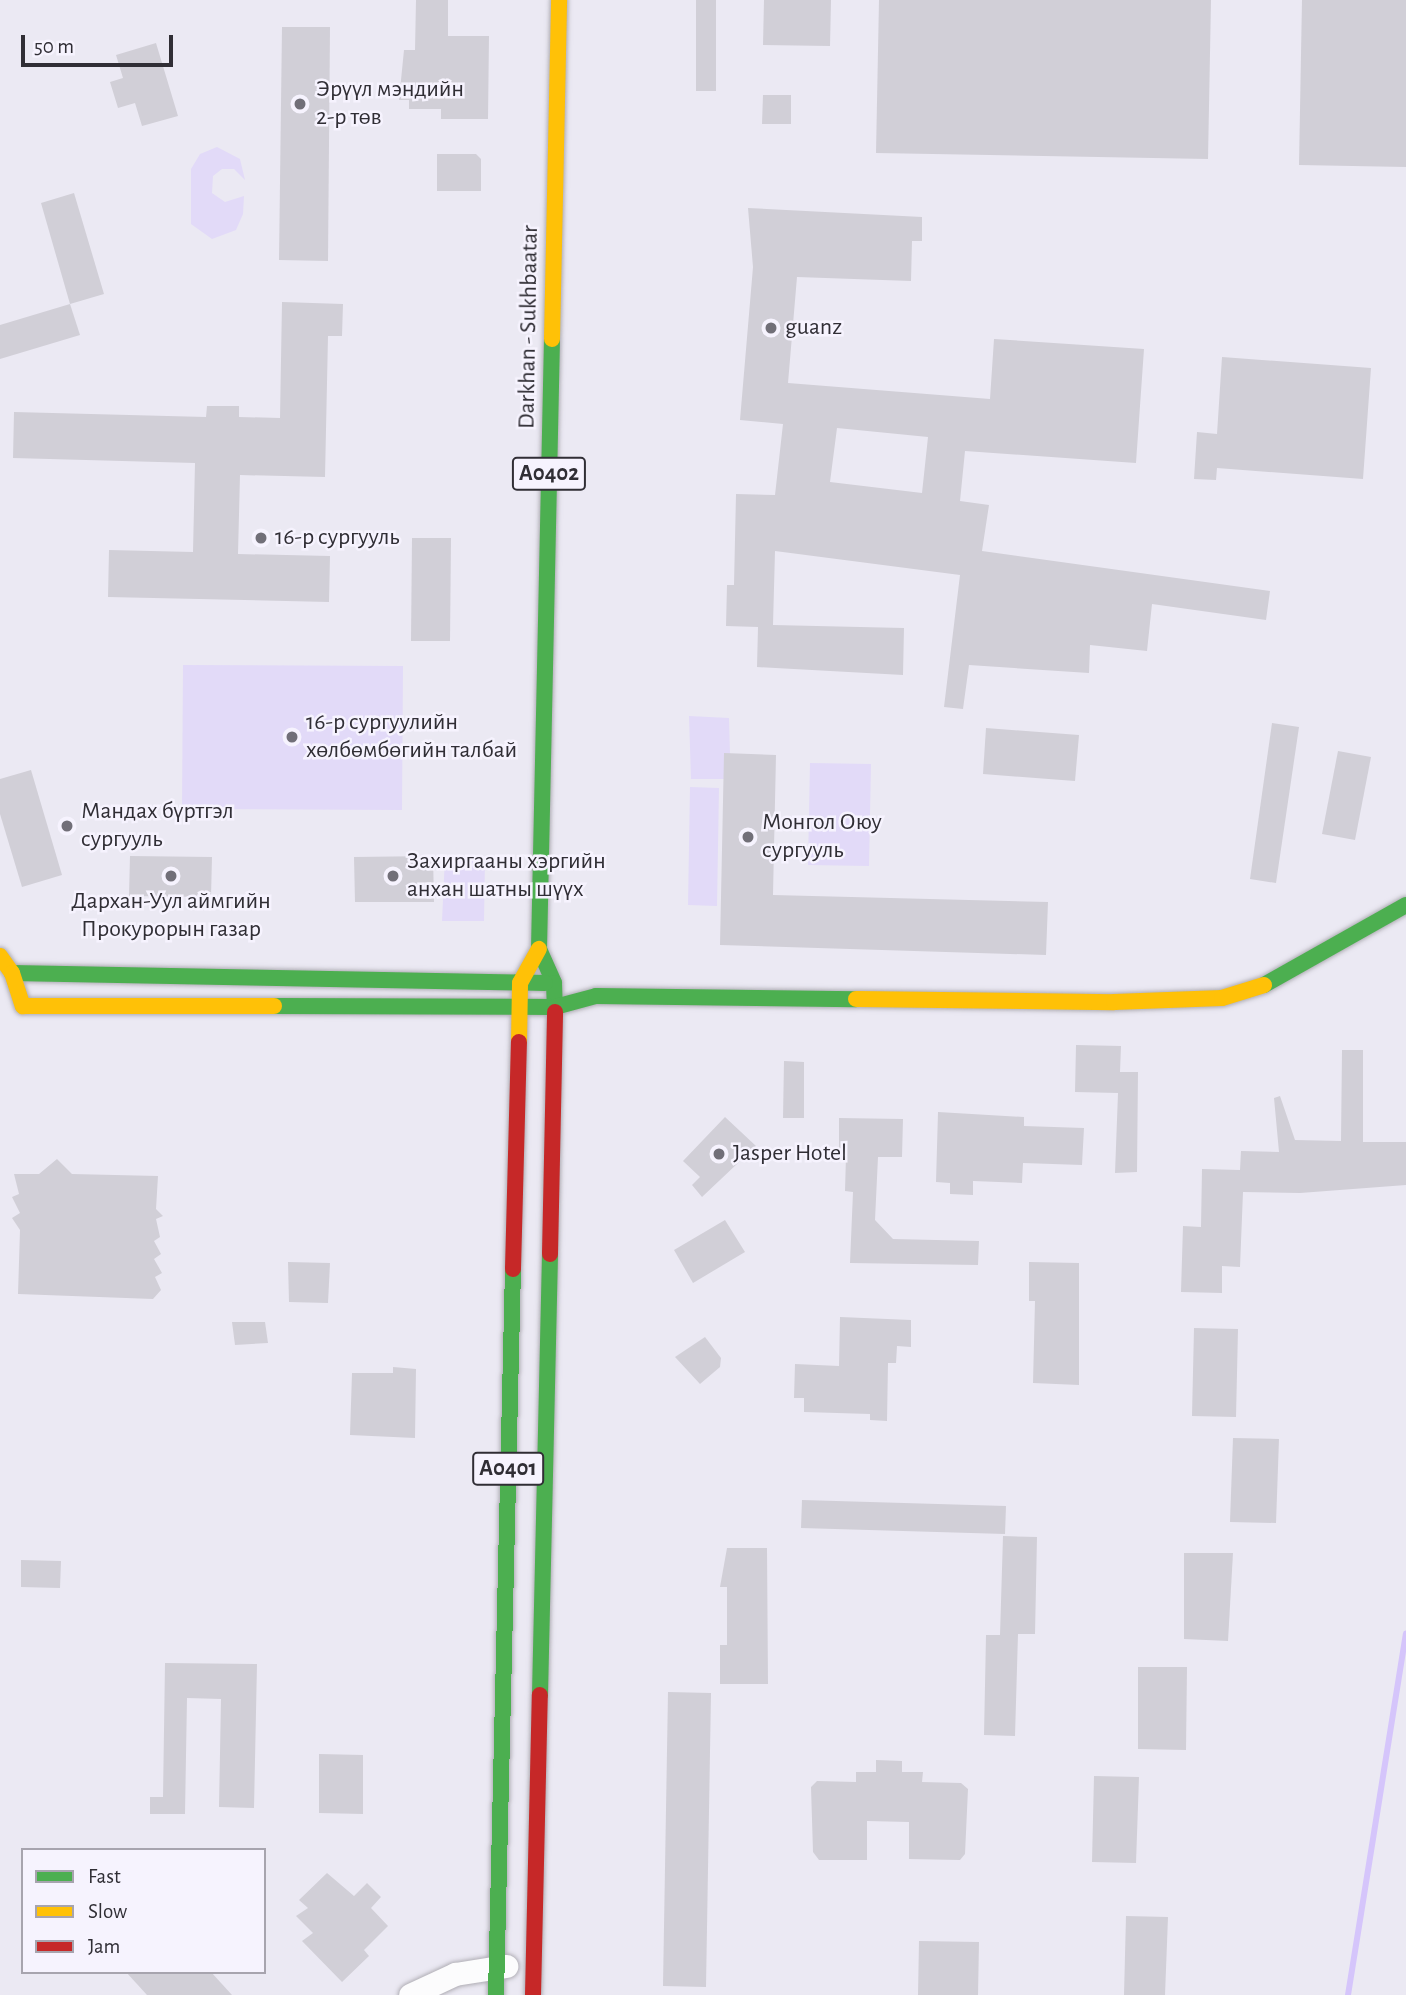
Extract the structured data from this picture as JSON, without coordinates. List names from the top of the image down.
{
  "streets": {
    "main road": ["Darkhan - Sukhbaatar", "A0402", "A0401"]
  },
  "crossings": [
    ["Darkhan - Sukhbaatar", "A0401"]
  ],
  "places": [
    "Эрүүл мэндийн 2-р төв",
    "guanz",
    "16-р сургууль",
    "16-р сургуулийн хөлбөмбөгийн талбай",
    "Мандах бүртгэл сургууль",
    "Монгол Оюу сургууль",
    "Дархан-Уул аймгийн Прокурорын газар",
    "Захиргааны хэргийн анхан шатны шүүх",
    "Jasper Hotel"
  ],
  "legend": ["Fast", "Slow", "Jam"],
  "scale_bar": "50 m"
}
